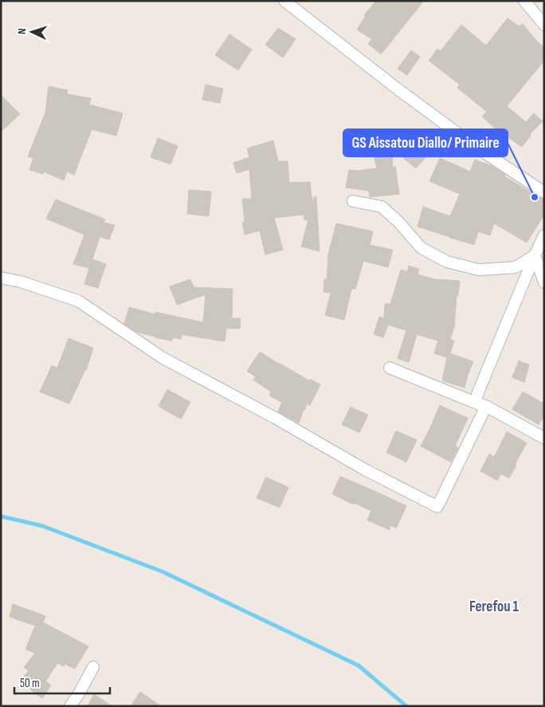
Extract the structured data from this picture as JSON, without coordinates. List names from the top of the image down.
{
  "districts": ["Ferefou 1"],
  "places": ["GS Aissatou Diallo/ Primaire"],
  "scale_bar": "50 m",
  "north": "left"
}
